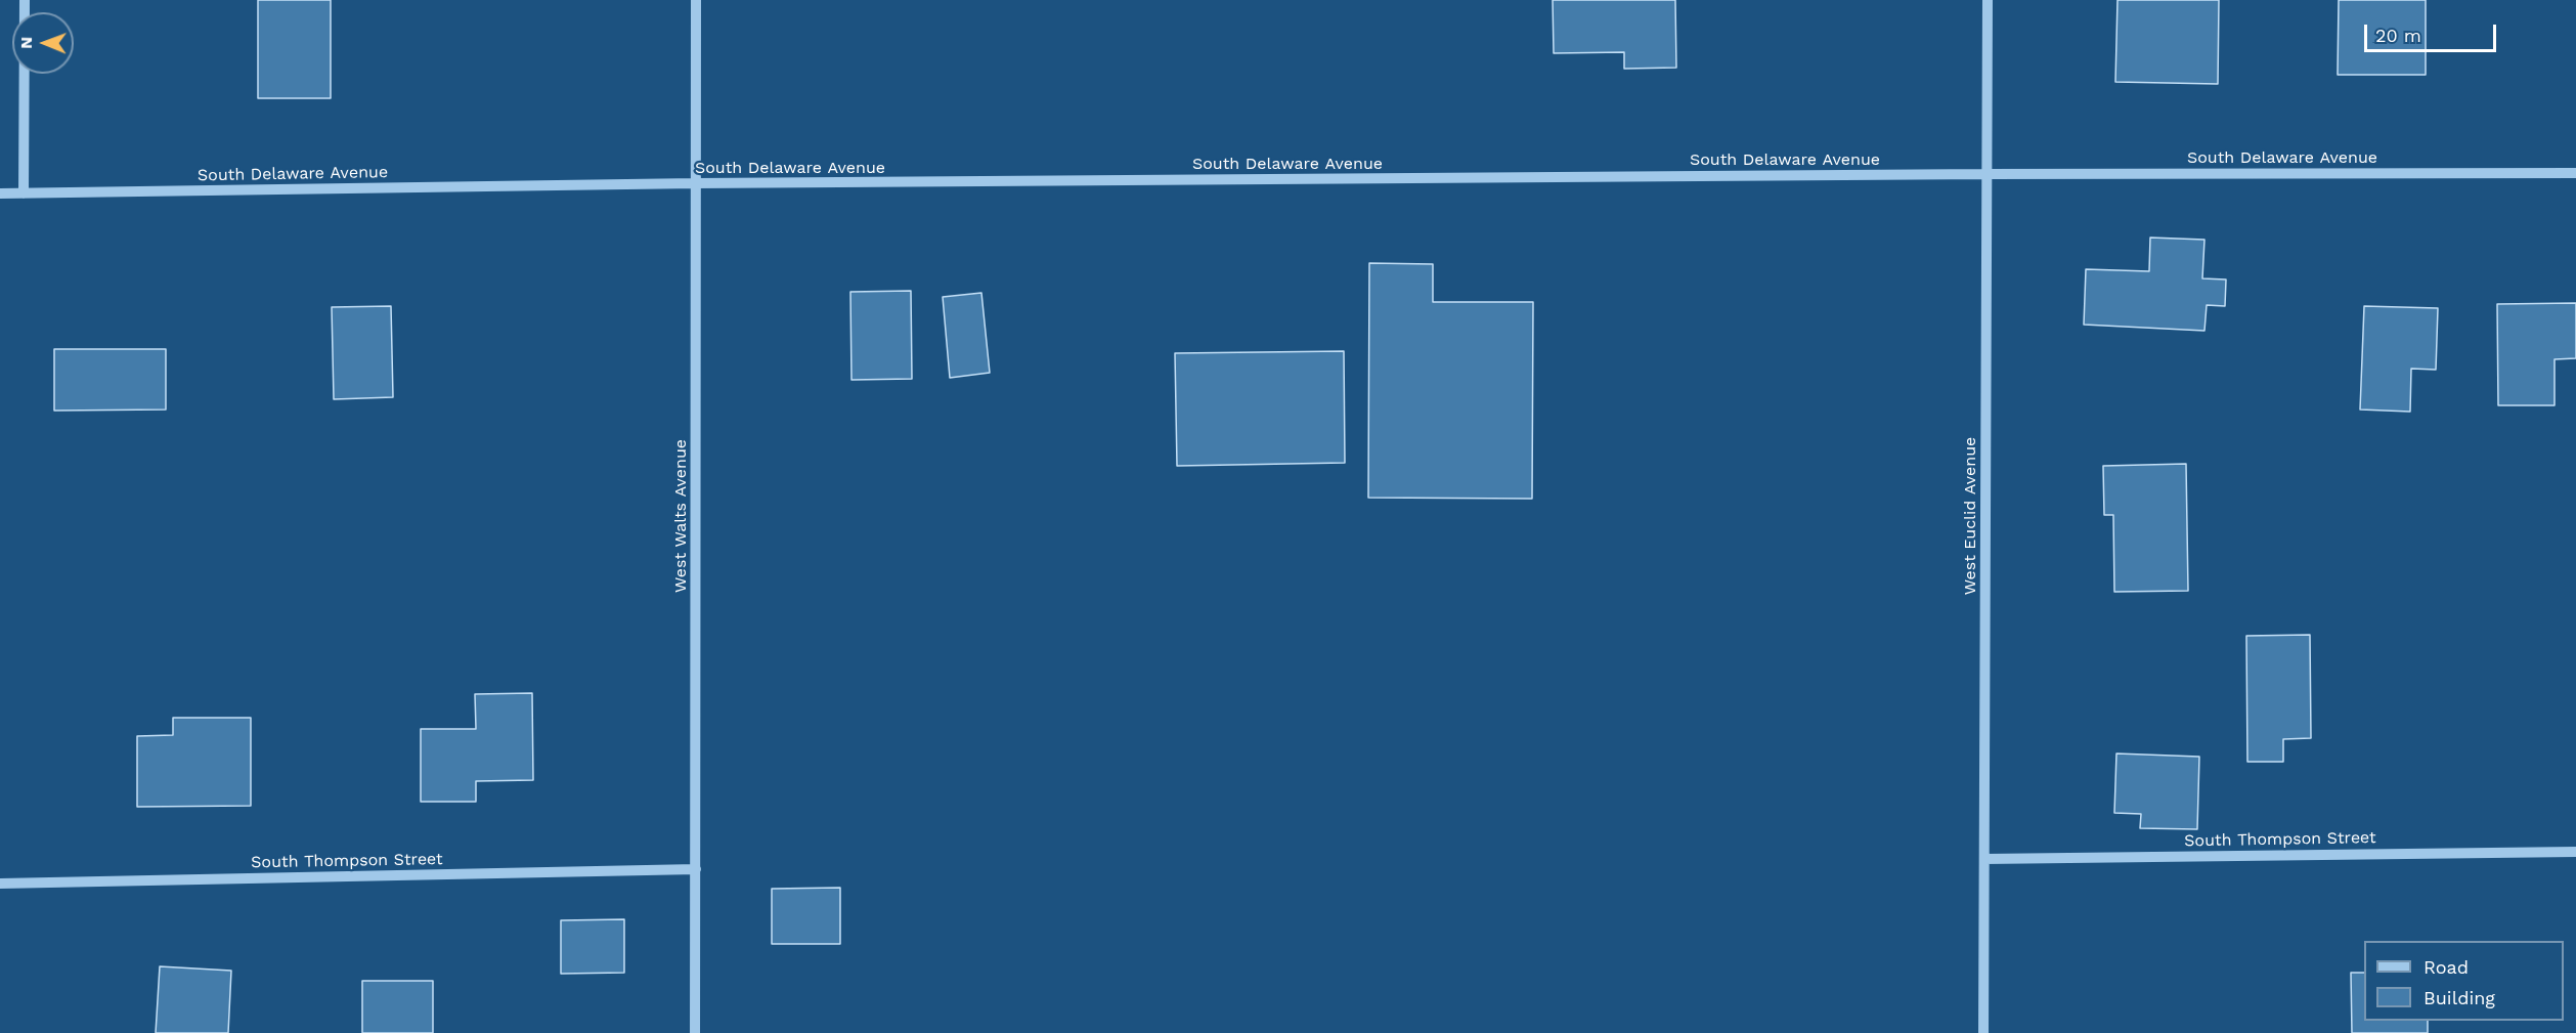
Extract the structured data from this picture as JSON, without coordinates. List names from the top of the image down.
{
  "streets": {
    "street": [
      "South Delaware Avenue",
      "West Walts Avenue",
      "West Euclid Avenue",
      "South Thompson Street"
    ]
  },
  "crossings": [
    ["South Delaware Avenue", "West Walts Avenue"],
    ["South Delaware Avenue", "West Euclid Avenue"],
    ["West Walts Avenue", "South Thompson Street"],
    ["West Euclid Avenue", "South Thompson Street"]
  ],
  "legend": ["Road", "Building"],
  "scale_bar": "20 m",
  "north": "left"
}
